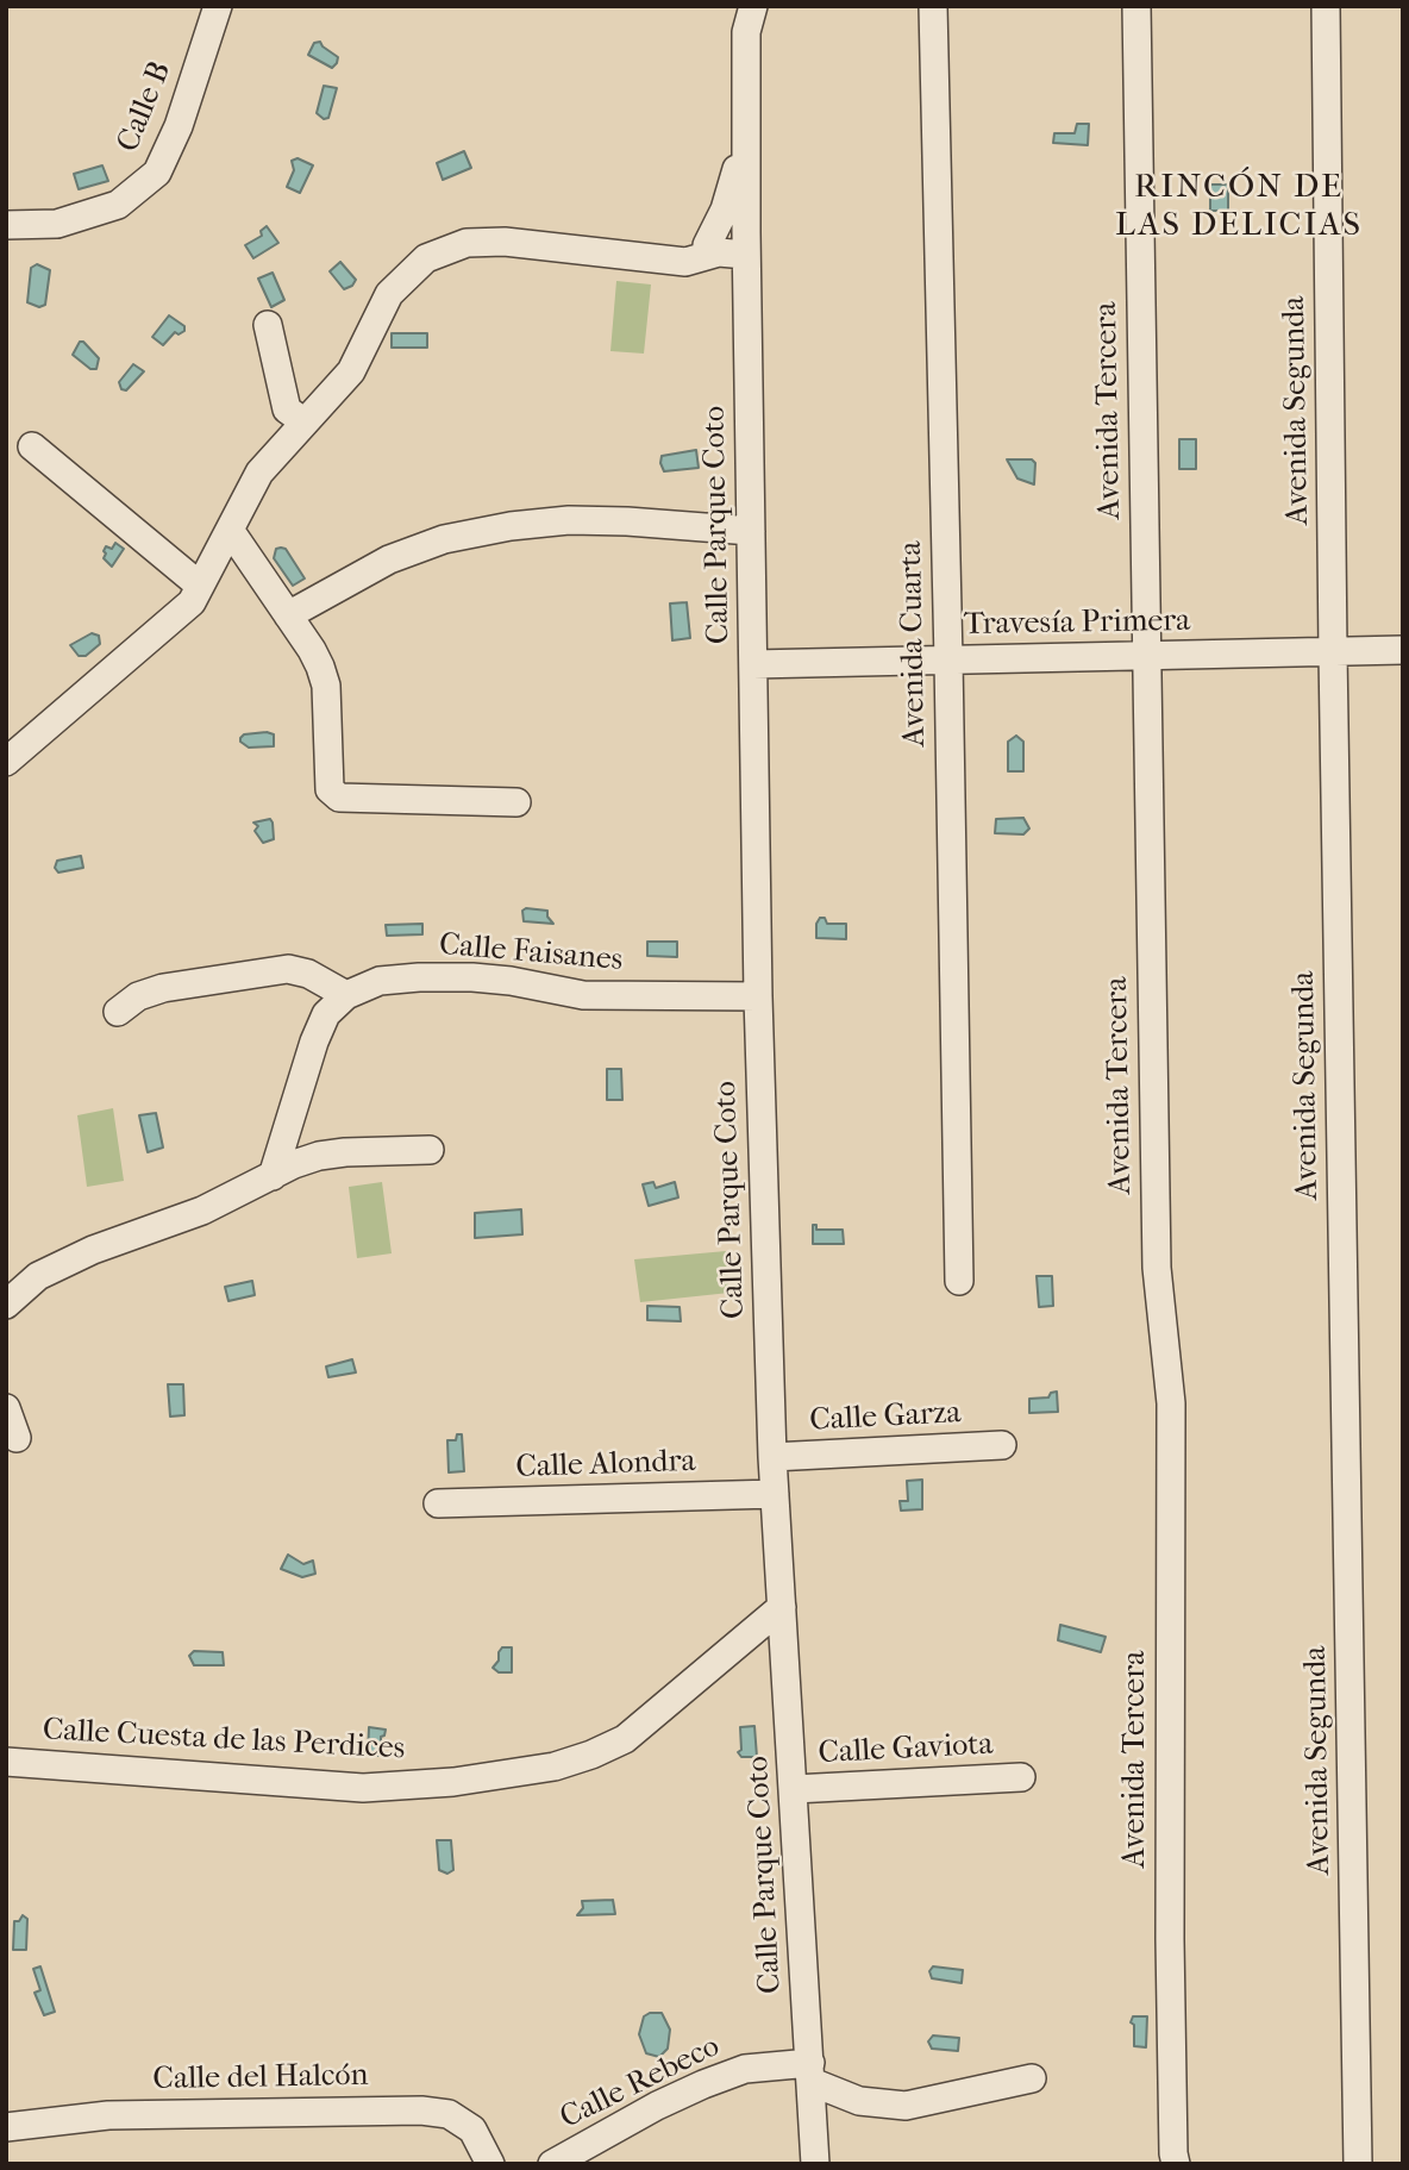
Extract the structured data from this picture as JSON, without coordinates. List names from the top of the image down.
{
  "streets": {
    "street": [
      "Calle B",
      "Avenida Tercera",
      "Avenida Segunda",
      "Calle Parque Coto",
      "Travesía Primera",
      "Avenida Cuarta",
      "Calle Faisanes",
      "Calle Garza",
      "Calle Alondra",
      "Calle Cuesta de las Perdices",
      "Calle Gaviota",
      "Calle del Halcón",
      "Calle Rebeco"
    ]
  },
  "crossings": [
    ["Avenida Tercera", "Travesía Primera"],
    ["Avenida Segunda", "Travesía Primera"],
    ["Calle Parque Coto", "Travesía Primera"],
    ["Calle Parque Coto", "Calle Faisanes"],
    ["Calle Parque Coto", "Calle Garza"],
    ["Calle Parque Coto", "Calle Alondra"],
    ["Calle Parque Coto", "Calle Cuesta de las Perdices"],
    ["Calle Parque Coto", "Calle Gaviota"],
    ["Calle Parque Coto", "Calle Rebeco"],
    ["Travesía Primera", "Avenida Cuarta"]
  ],
  "districts": ["RINCÓN DE LAS DELICIAS"]
}
